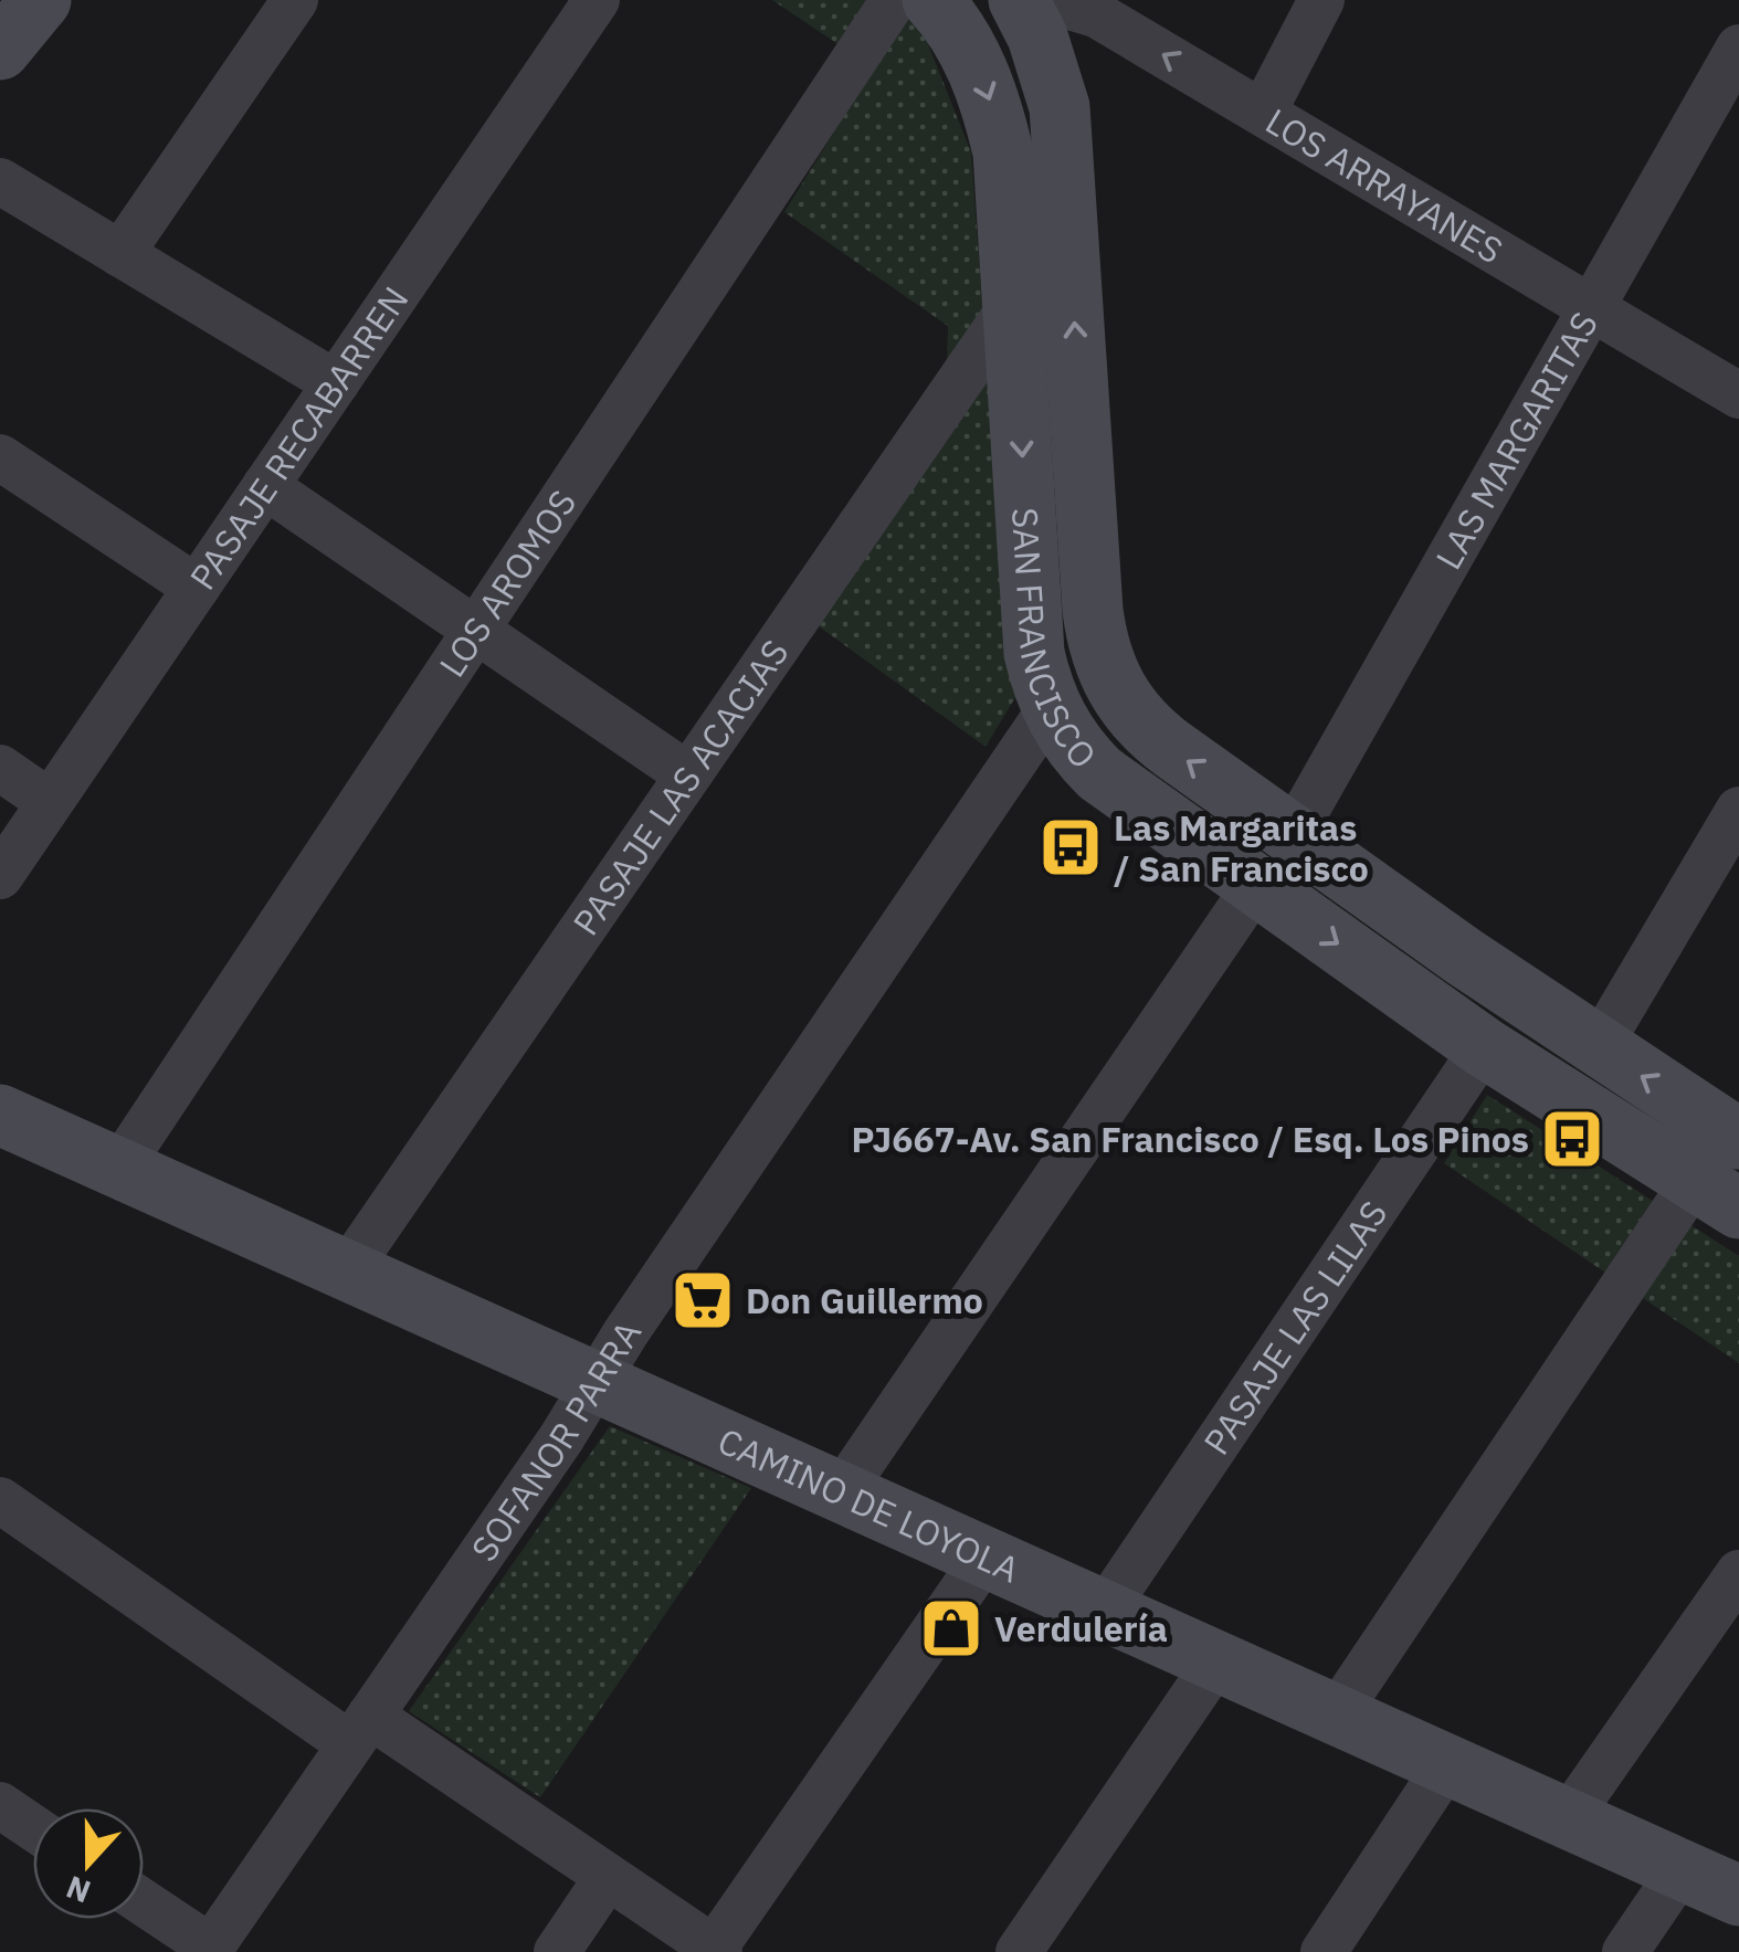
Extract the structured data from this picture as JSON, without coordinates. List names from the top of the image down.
{
  "streets": {
    "main road": ["SAN FRANCISCO", "CAMINO DE LOYOLA"],
    "street": [
      "LOS ARRAYANES",
      "PASAJE RECABARREN",
      "LAS MARGARITAS",
      "LOS AROMOS",
      "PASAJE LAS ACACIAS",
      "PASAJE LAS LILAS",
      "SOFANOR PARRA"
    ]
  },
  "crossings": [
    ["LOS ARRAYANES", "LAS MARGARITAS"],
    ["LOS ARRAYANES", "SAN FRANCISCO"],
    ["LAS MARGARITAS", "SAN FRANCISCO"],
    ["LOS AROMOS", "CAMINO DE LOYOLA"],
    ["SAN FRANCISCO", "PASAJE LAS ACACIAS"],
    ["SAN FRANCISCO", "PASAJE LAS LILAS"],
    ["SAN FRANCISCO", "SOFANOR PARRA"],
    ["PASAJE LAS ACACIAS", "CAMINO DE LOYOLA"],
    ["PASAJE LAS LILAS", "CAMINO DE LOYOLA"],
    ["SOFANOR PARRA", "CAMINO DE LOYOLA"]
  ],
  "places": {
    "bus stop": ["Las Margaritas / San Francisco", "PJ667-Av. San Francisco / Esq. Los Pinos"],
    "supermarket": ["Don Guillermo"],
    "shop": ["Verdulería"]
  },
  "north": "bottom"
}
